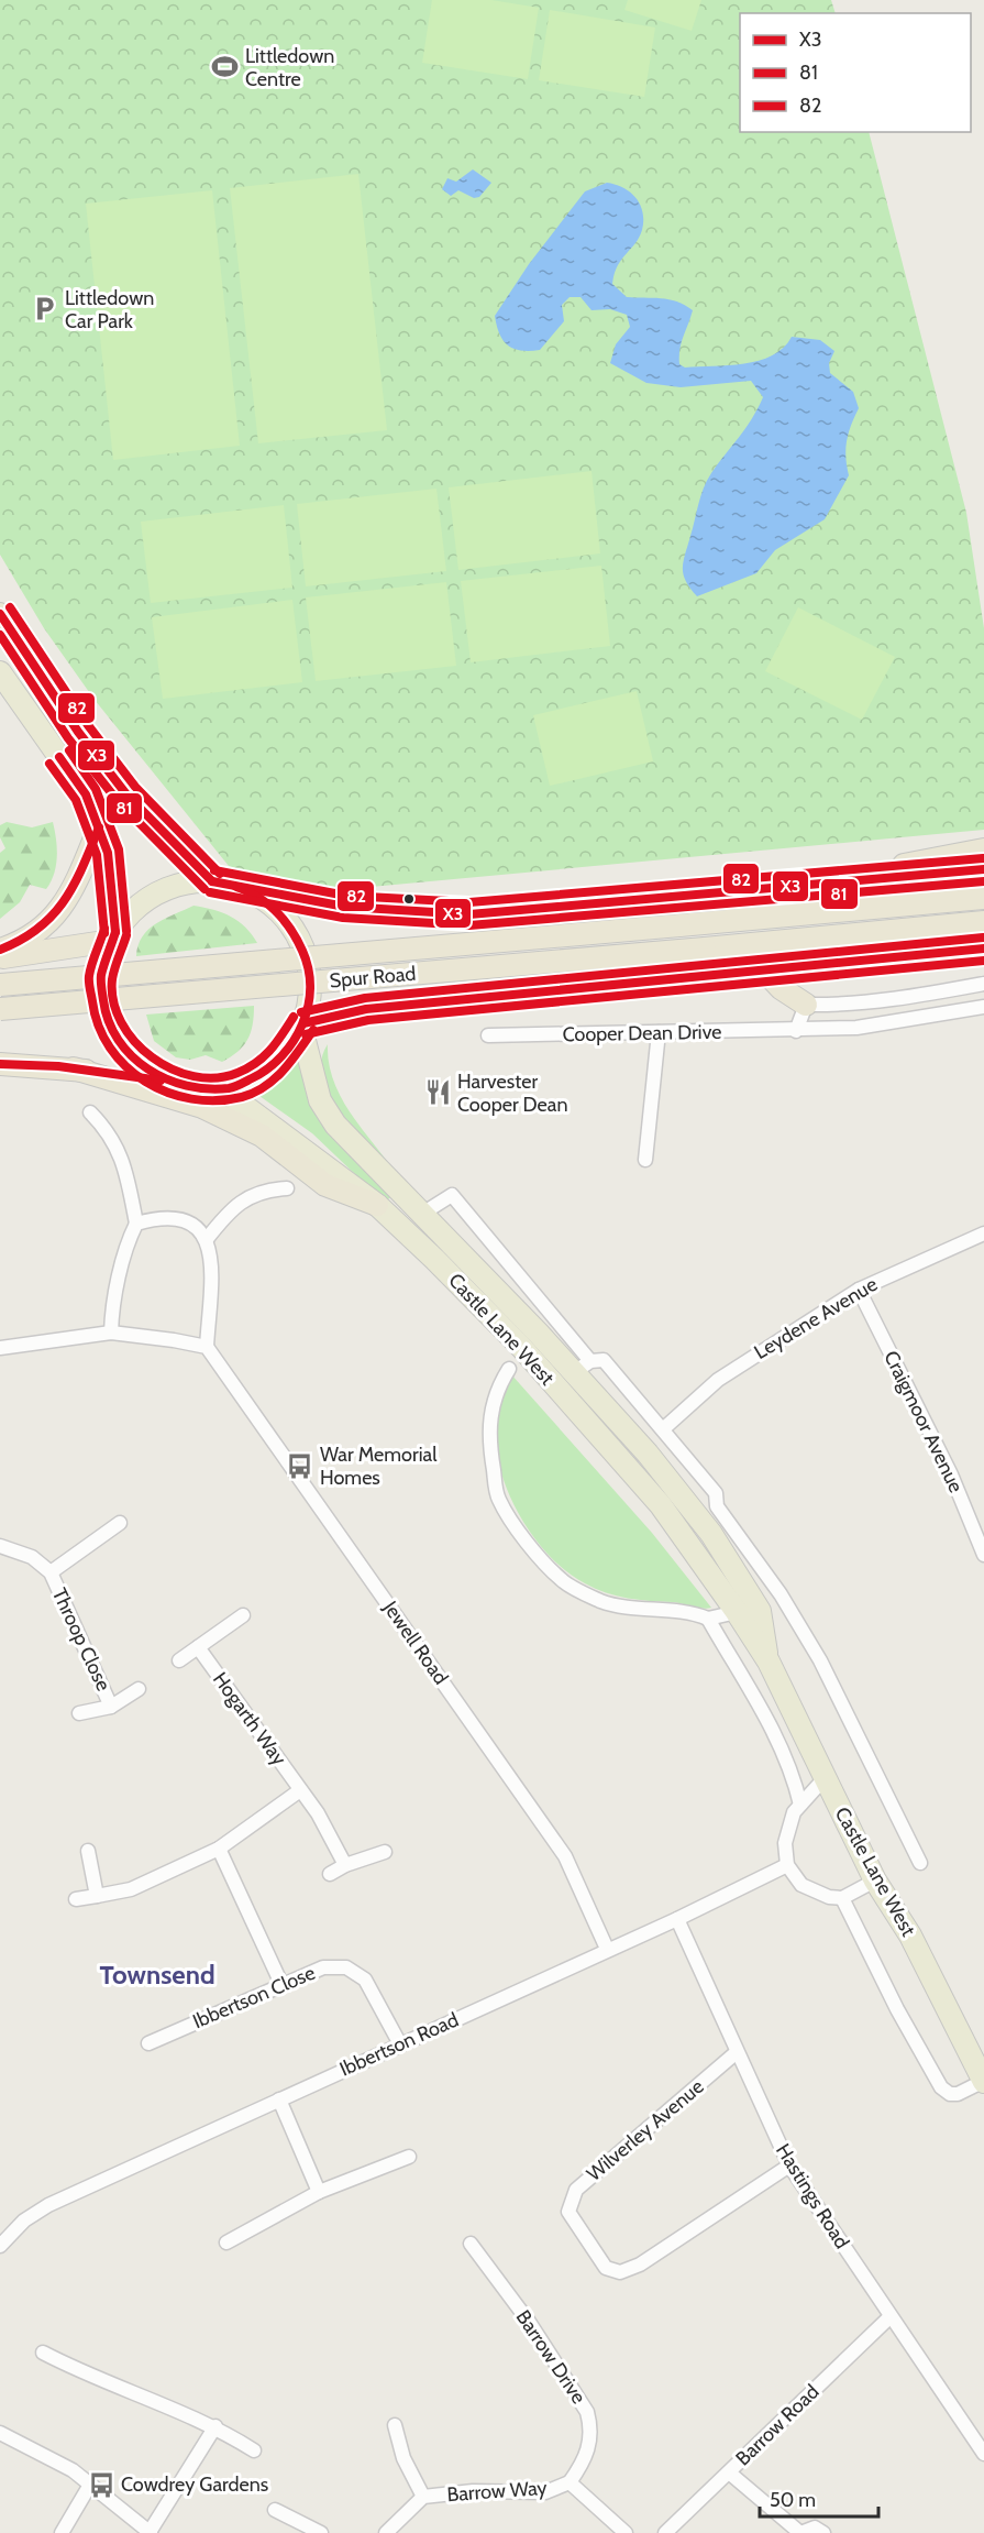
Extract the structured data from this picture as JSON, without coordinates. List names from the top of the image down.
{
  "streets": {
    "highway": ["Spur Road"],
    "main road": ["Castle Lane West"],
    "street": [
      "Cooper Dean Drive",
      "Leydene Avenue",
      "Craigmoor Avenue",
      "Throop Close",
      "Jewell Road",
      "Hogarth Way",
      "Ibbertson Close",
      "Ibbertson Road",
      "Wilverley Avenue",
      "Hastings Road",
      "Barrow Drive",
      "Barrow Road",
      "Barrow Way"
    ]
  },
  "crossings": [
    ["Leydene Avenue", "Castle Lane West"],
    ["Leydene Avenue", "Craigmoor Avenue"],
    ["Jewell Road", "Ibbertson Road"],
    ["Ibbertson Close", "Ibbertson Road"],
    ["Ibbertson Road", "Hastings Road"],
    ["Wilverley Avenue", "Hastings Road"],
    ["Hastings Road", "Barrow Road"],
    ["Barrow Drive", "Barrow Way"]
  ],
  "districts": ["Townsend"],
  "places": {
    "sports": ["Littledown Centre"],
    "parking": ["Littledown Car Park"],
    "restaurant": ["Harvester Cooper Dean"],
    "bus stop": ["War Memorial Homes", "Cowdrey Gardens"]
  },
  "lines": ["transit line 82", "transit line X3", "transit line 81"],
  "legend": ["X3", "81", "82"],
  "scale_bar": "50 m"
}
